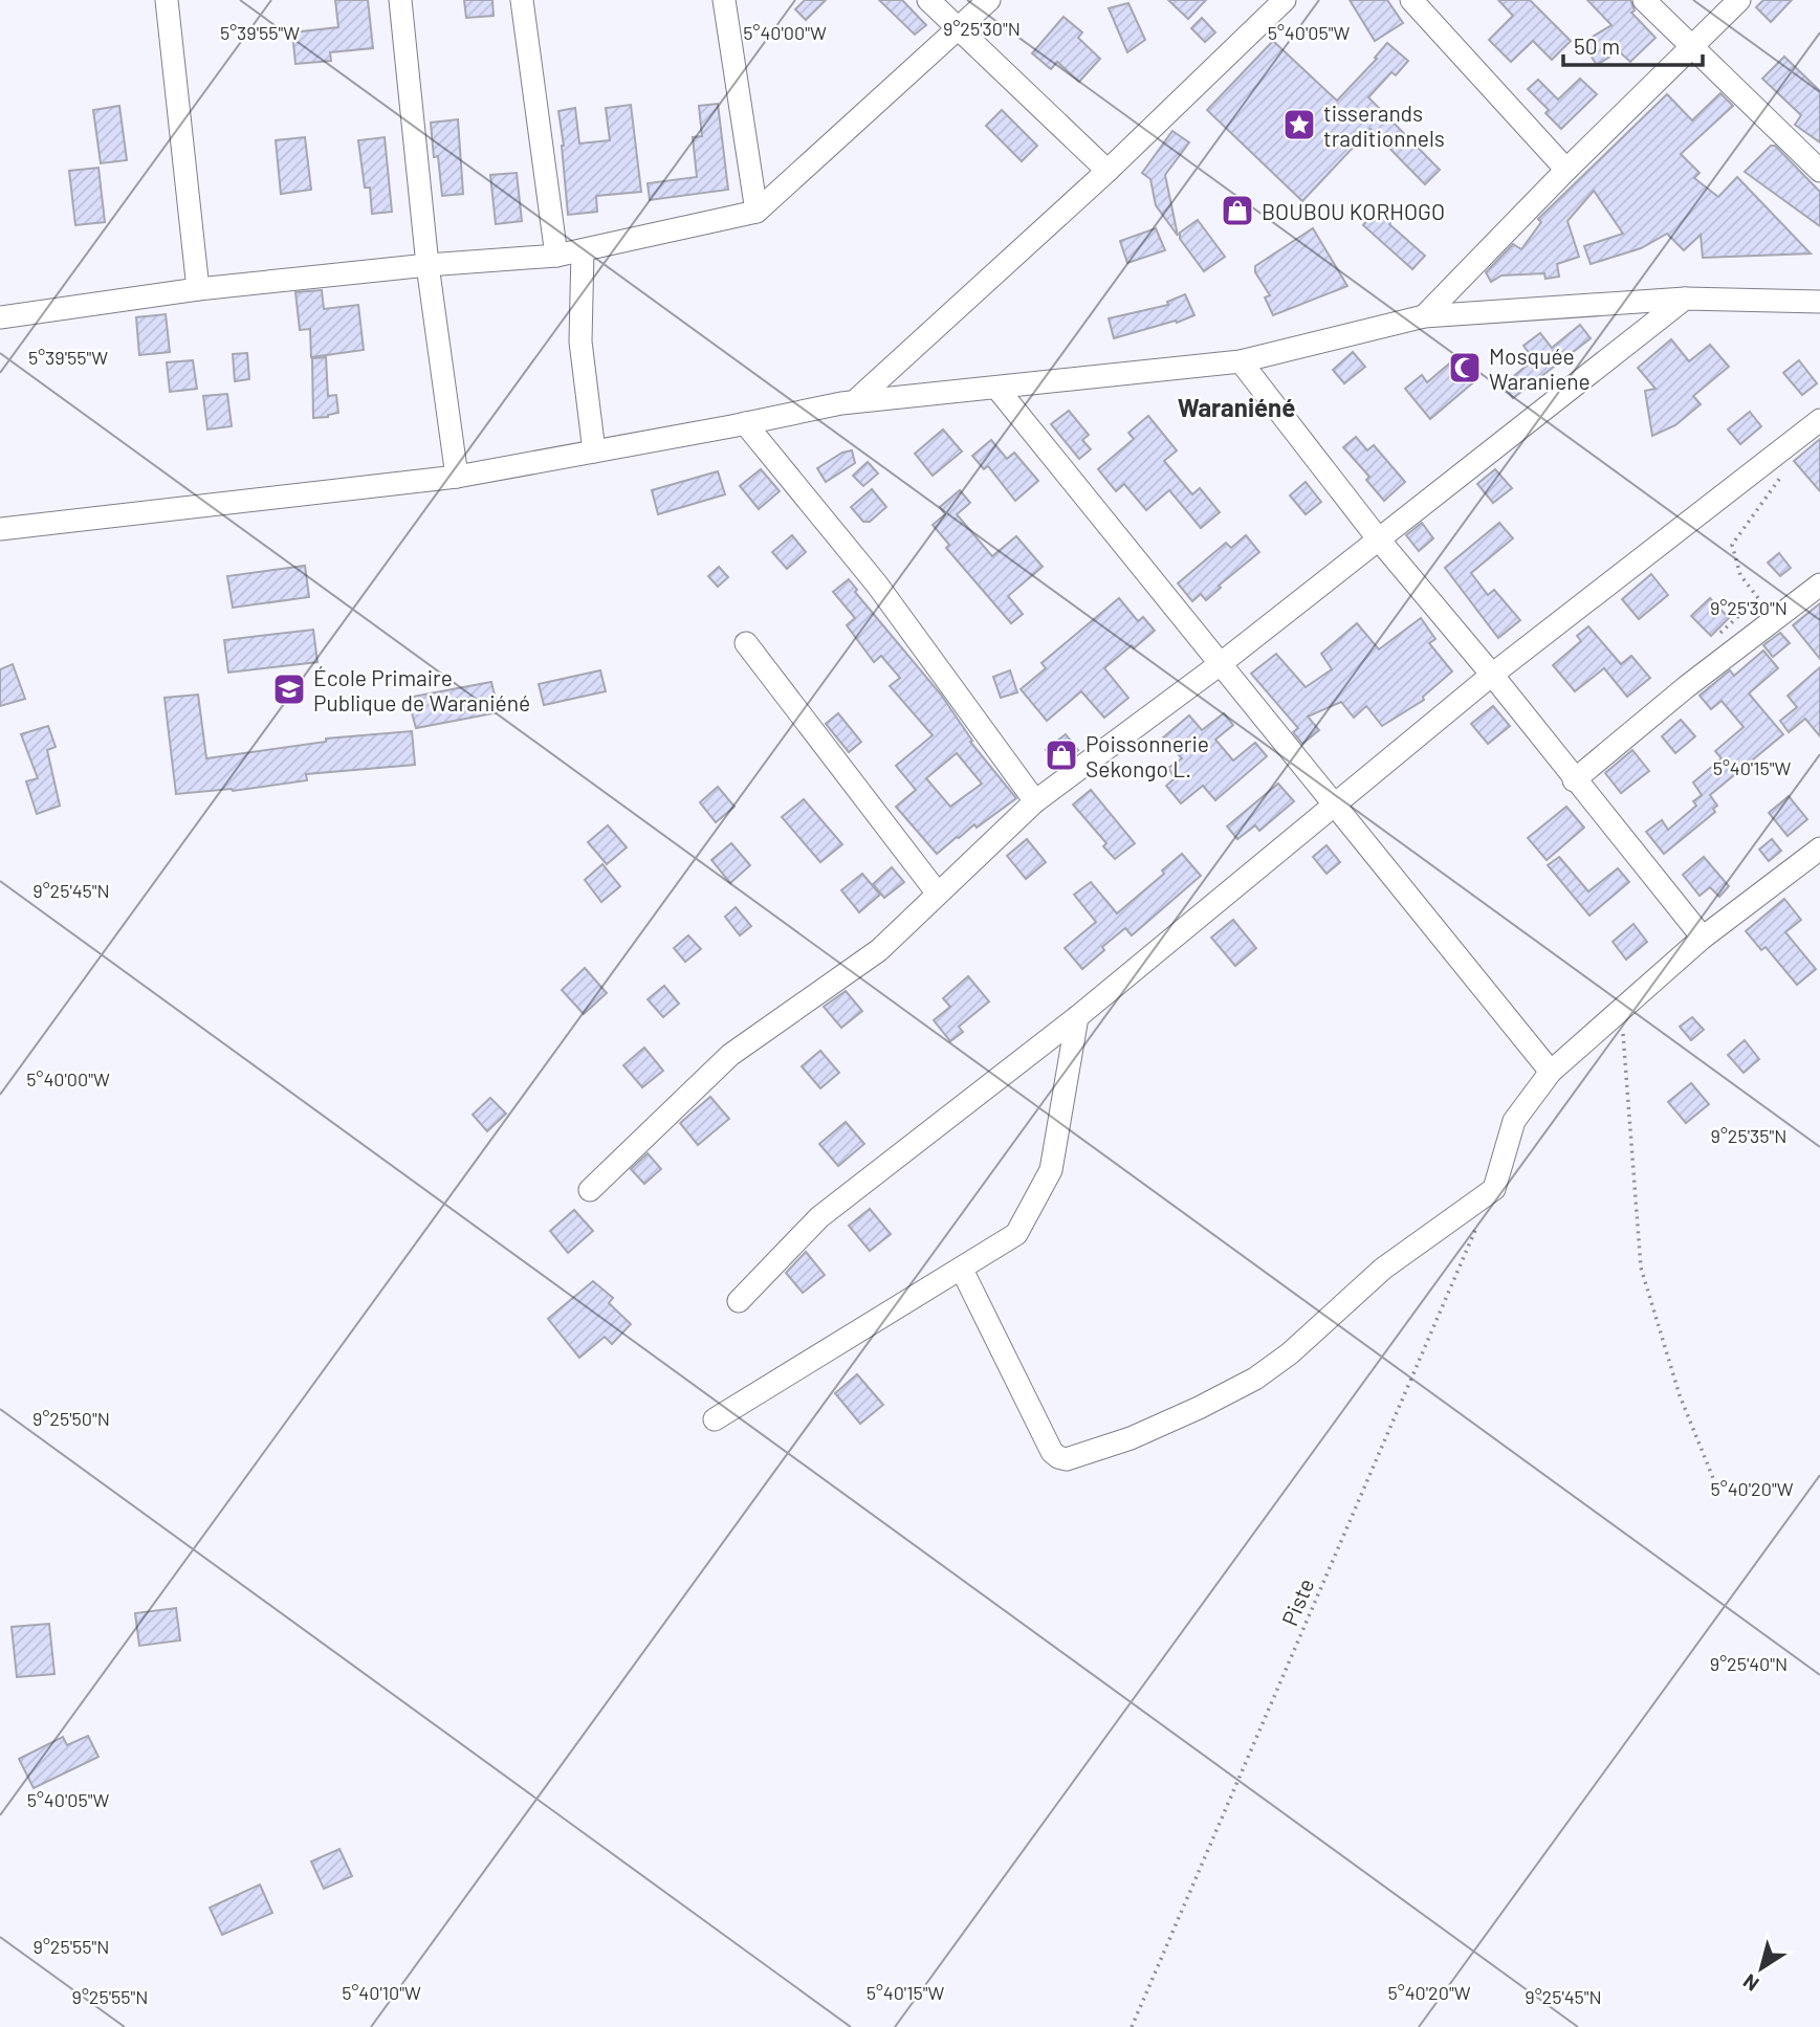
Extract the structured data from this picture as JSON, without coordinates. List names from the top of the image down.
{
  "streets": {
    "path": ["Piste"]
  },
  "districts": ["Waraniéné"],
  "places": {
    "place": ["tisserands traditionnels"],
    "shop": ["BOUBOU KORHOGO", "Poissonnerie Sekongo L."],
    "mosque": ["Mosquée Waraniene"],
    "school or university": ["École Primaire Publique de Waraniéné"]
  },
  "scale_bar": "50 m",
  "north": "bottom left",
  "coordinates": [
    "9°25'30\"N",
    "5°39'55\"W",
    "5°40'05\"W",
    "5°40'00\"W",
    "5°40'15\"W",
    "9°25'45\"N",
    "9°25'35\"N",
    "9°25'50\"N",
    "5°40'20\"W",
    "9°25'40\"N",
    "9°25'55\"N",
    "5°40'10\"W"
  ]
}
